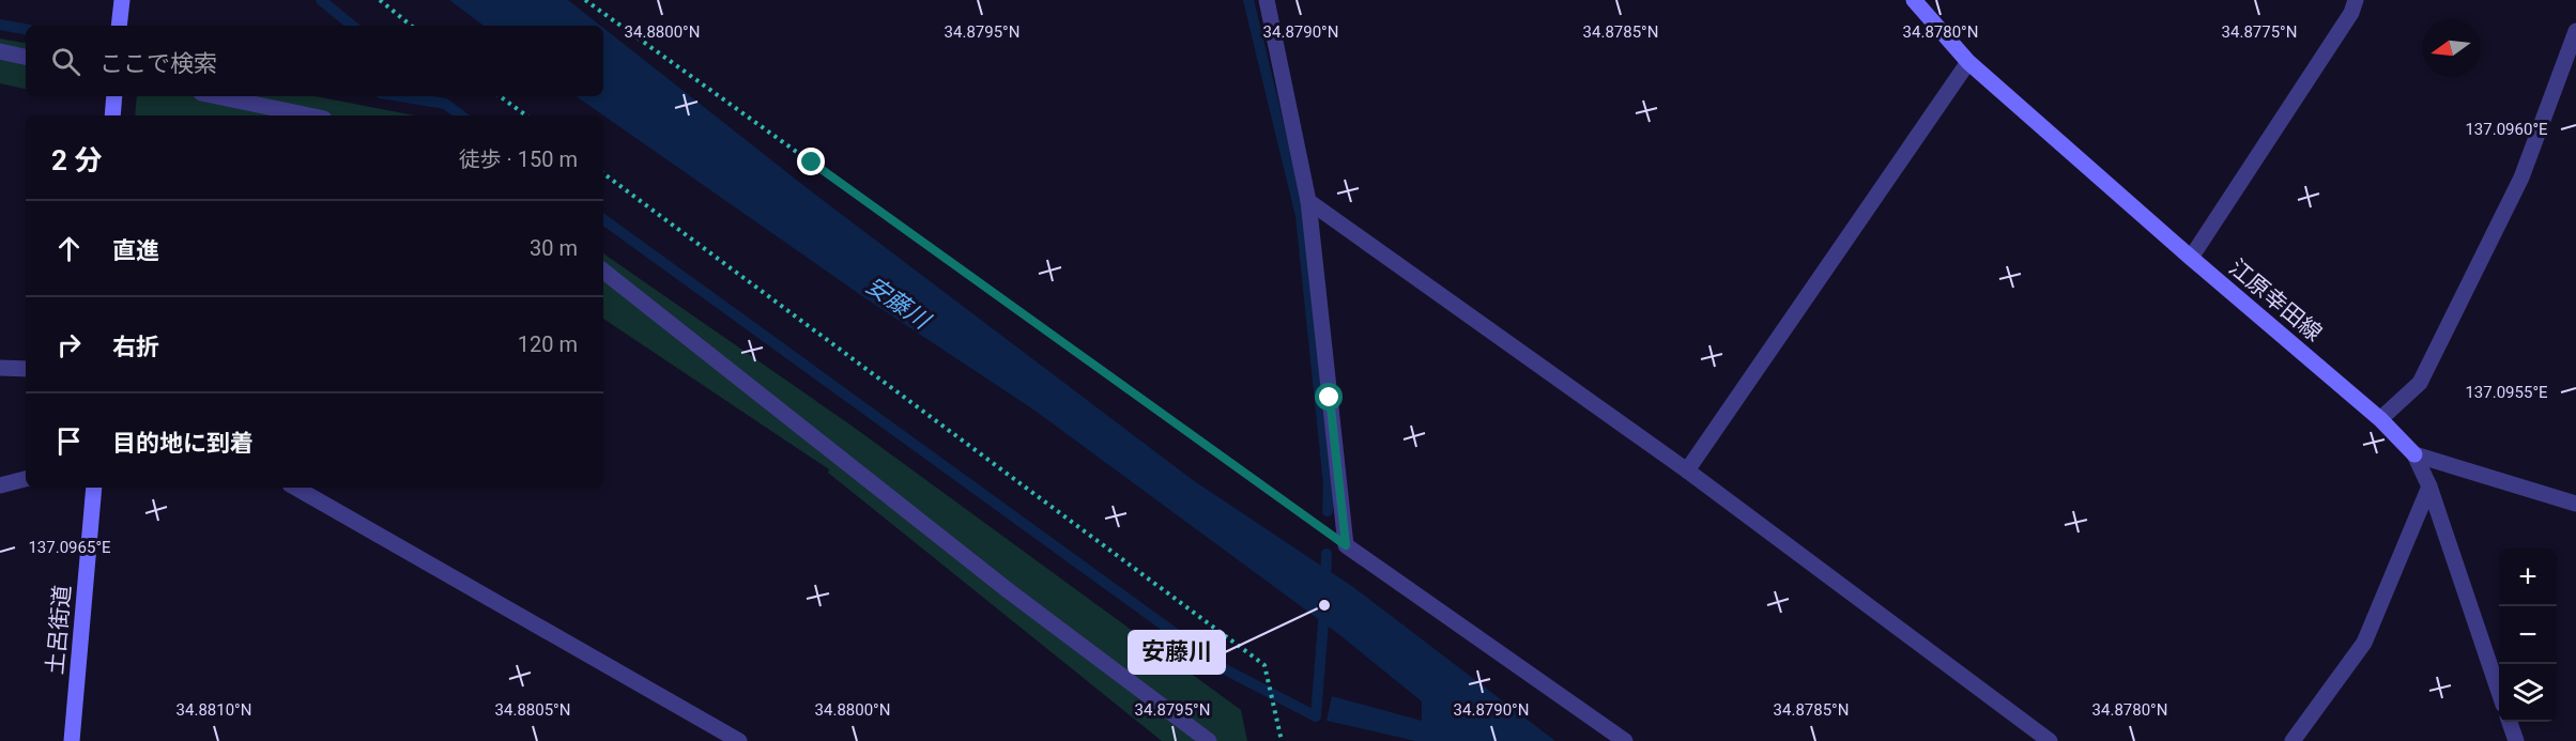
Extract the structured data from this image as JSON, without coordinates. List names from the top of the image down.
{
  "streets": {
    "street": ["江原幸田線", "土呂街道"]
  },
  "water": ["安藤川"],
  "places": ["安藤川"],
  "north": "left",
  "page": {
    "search": "ここで検索",
    "heading": ["2 分", "徒歩 · 150 m"],
    "list": [
      ["直進", "30 m"],
      ["右折", "120 m"],
      "目的地に到着"
    ],
    "map_buttons": ["+", "−"]
  },
  "coordinates": [
    "34.8800°N",
    "34.8795°N",
    "34.8790°N",
    "34.8785°N",
    "34.8780°N",
    "34.8775°N",
    "137.0960°E",
    "137.0955°E",
    "137.0965°E",
    "34.8810°N",
    "34.8805°N"
  ]
}
